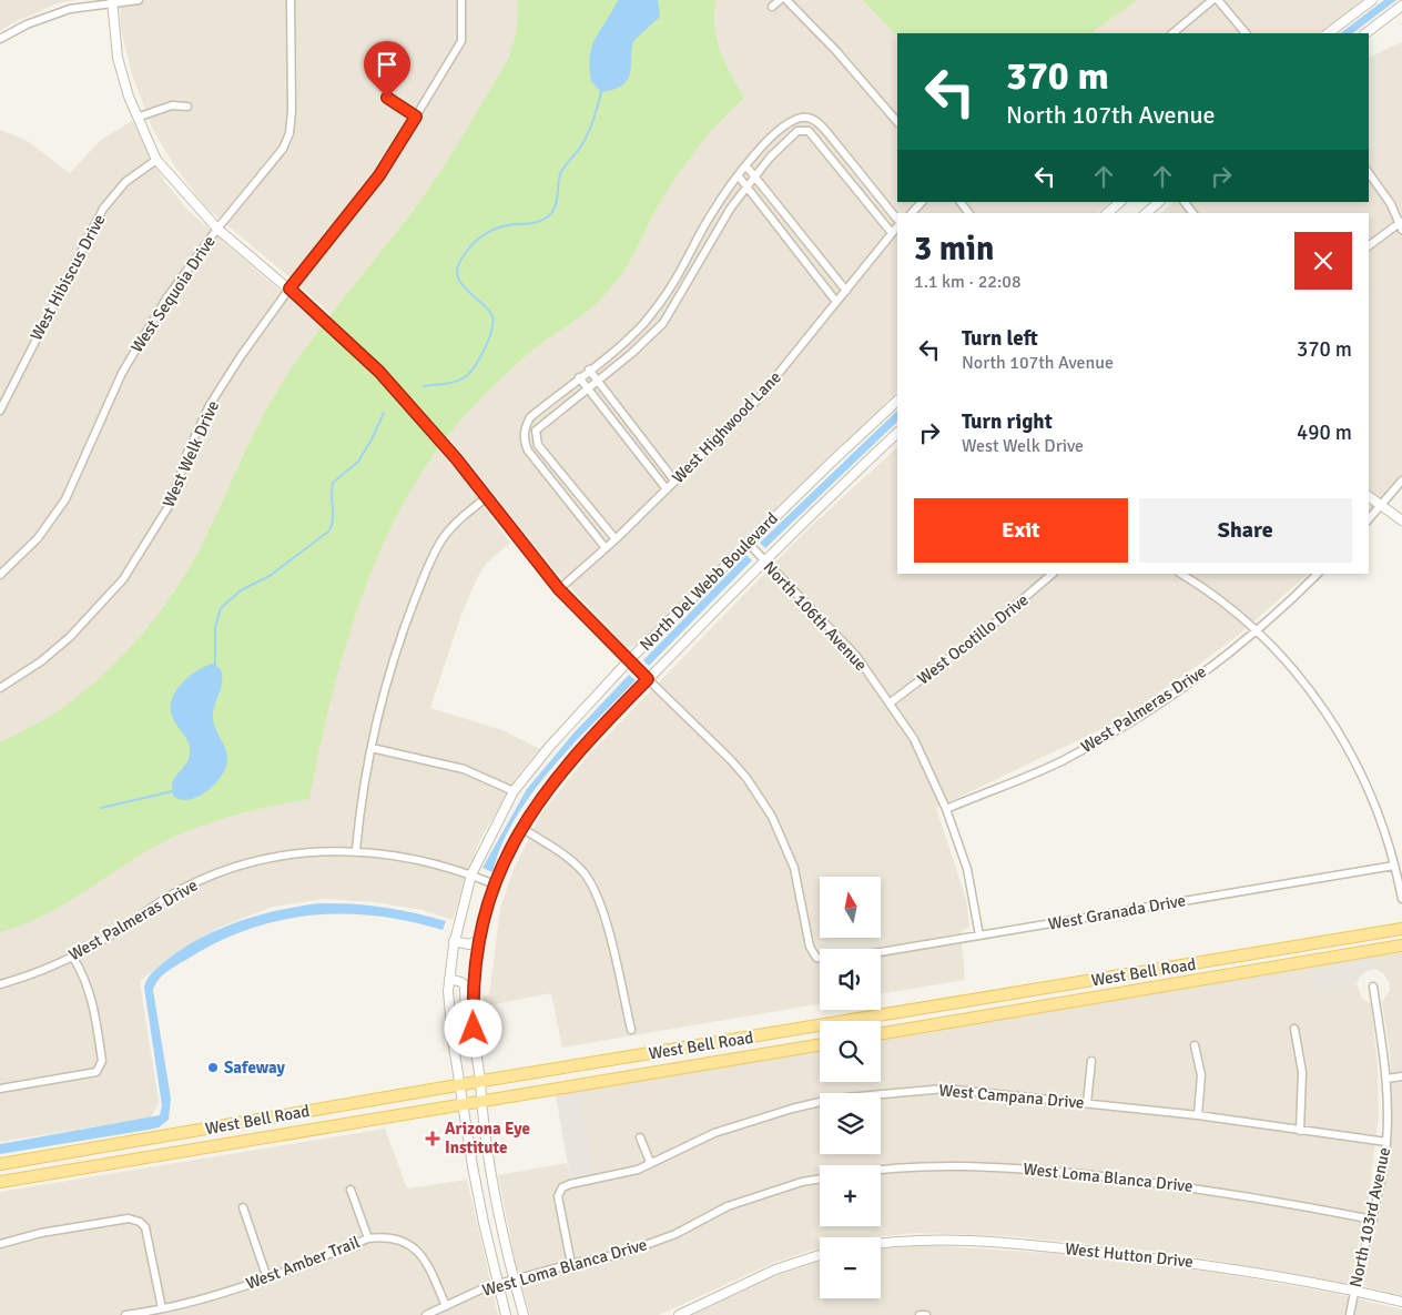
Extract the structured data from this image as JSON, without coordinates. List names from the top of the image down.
{
  "streets": {
    "main road": ["West Bell Road"],
    "street": [
      "West Hibiscus Drive",
      "West Sequoia Drive",
      "West Highwood Lane",
      "West Welk Drive",
      "North Del Webb Boulevard",
      "North 106th Avenue",
      "West Ocotillo Drive",
      "West Palmeras Drive",
      "West Granada Drive",
      "West Campana Drive",
      "West Loma Blanca Drive",
      "North 103rd Avenue",
      "West Hutton Drive",
      "West Amber Trail"
    ]
  },
  "crossings": [
    ["North Del Webb Boulevard", "North 106th Avenue"],
    ["North Del Webb Boulevard", "West Palmeras Drive"],
    ["North Del Webb Boulevard", "West Bell Road"],
    ["North Del Webb Boulevard", "West Loma Blanca Drive"],
    ["North 106th Avenue", "West Ocotillo Drive"],
    ["North 106th Avenue", "West Palmeras Drive"],
    ["North 106th Avenue", "West Granada Drive"],
    ["West Campana Drive", "West Loma Blanca Drive"],
    ["West Campana Drive", "North 103rd Avenue"],
    ["West Loma Blanca Drive", "North 103rd Avenue"],
    ["West Loma Blanca Drive", "West Amber Trail"],
    ["North 103rd Avenue", "West Hutton Drive"]
  ],
  "places": {
    "other": ["Safeway"],
    "health": ["Arizona Eye Institute"]
  },
  "north": "top",
  "page": {
    "turn": ["370 m", "North 107th Avenue"],
    "heading": ["3 min", "1.1 km · 22:08"],
    "list": [
      {
        "name": "Turn left",
        "note": "North 107th Avenue",
        "value": "370 m"
      },
      {
        "name": "Turn right",
        "note": "West Welk Drive",
        "value": "490 m"
      }
    ],
    "buttons": ["Exit", "Share"],
    "map_buttons": ["+", "−"]
  }
}
